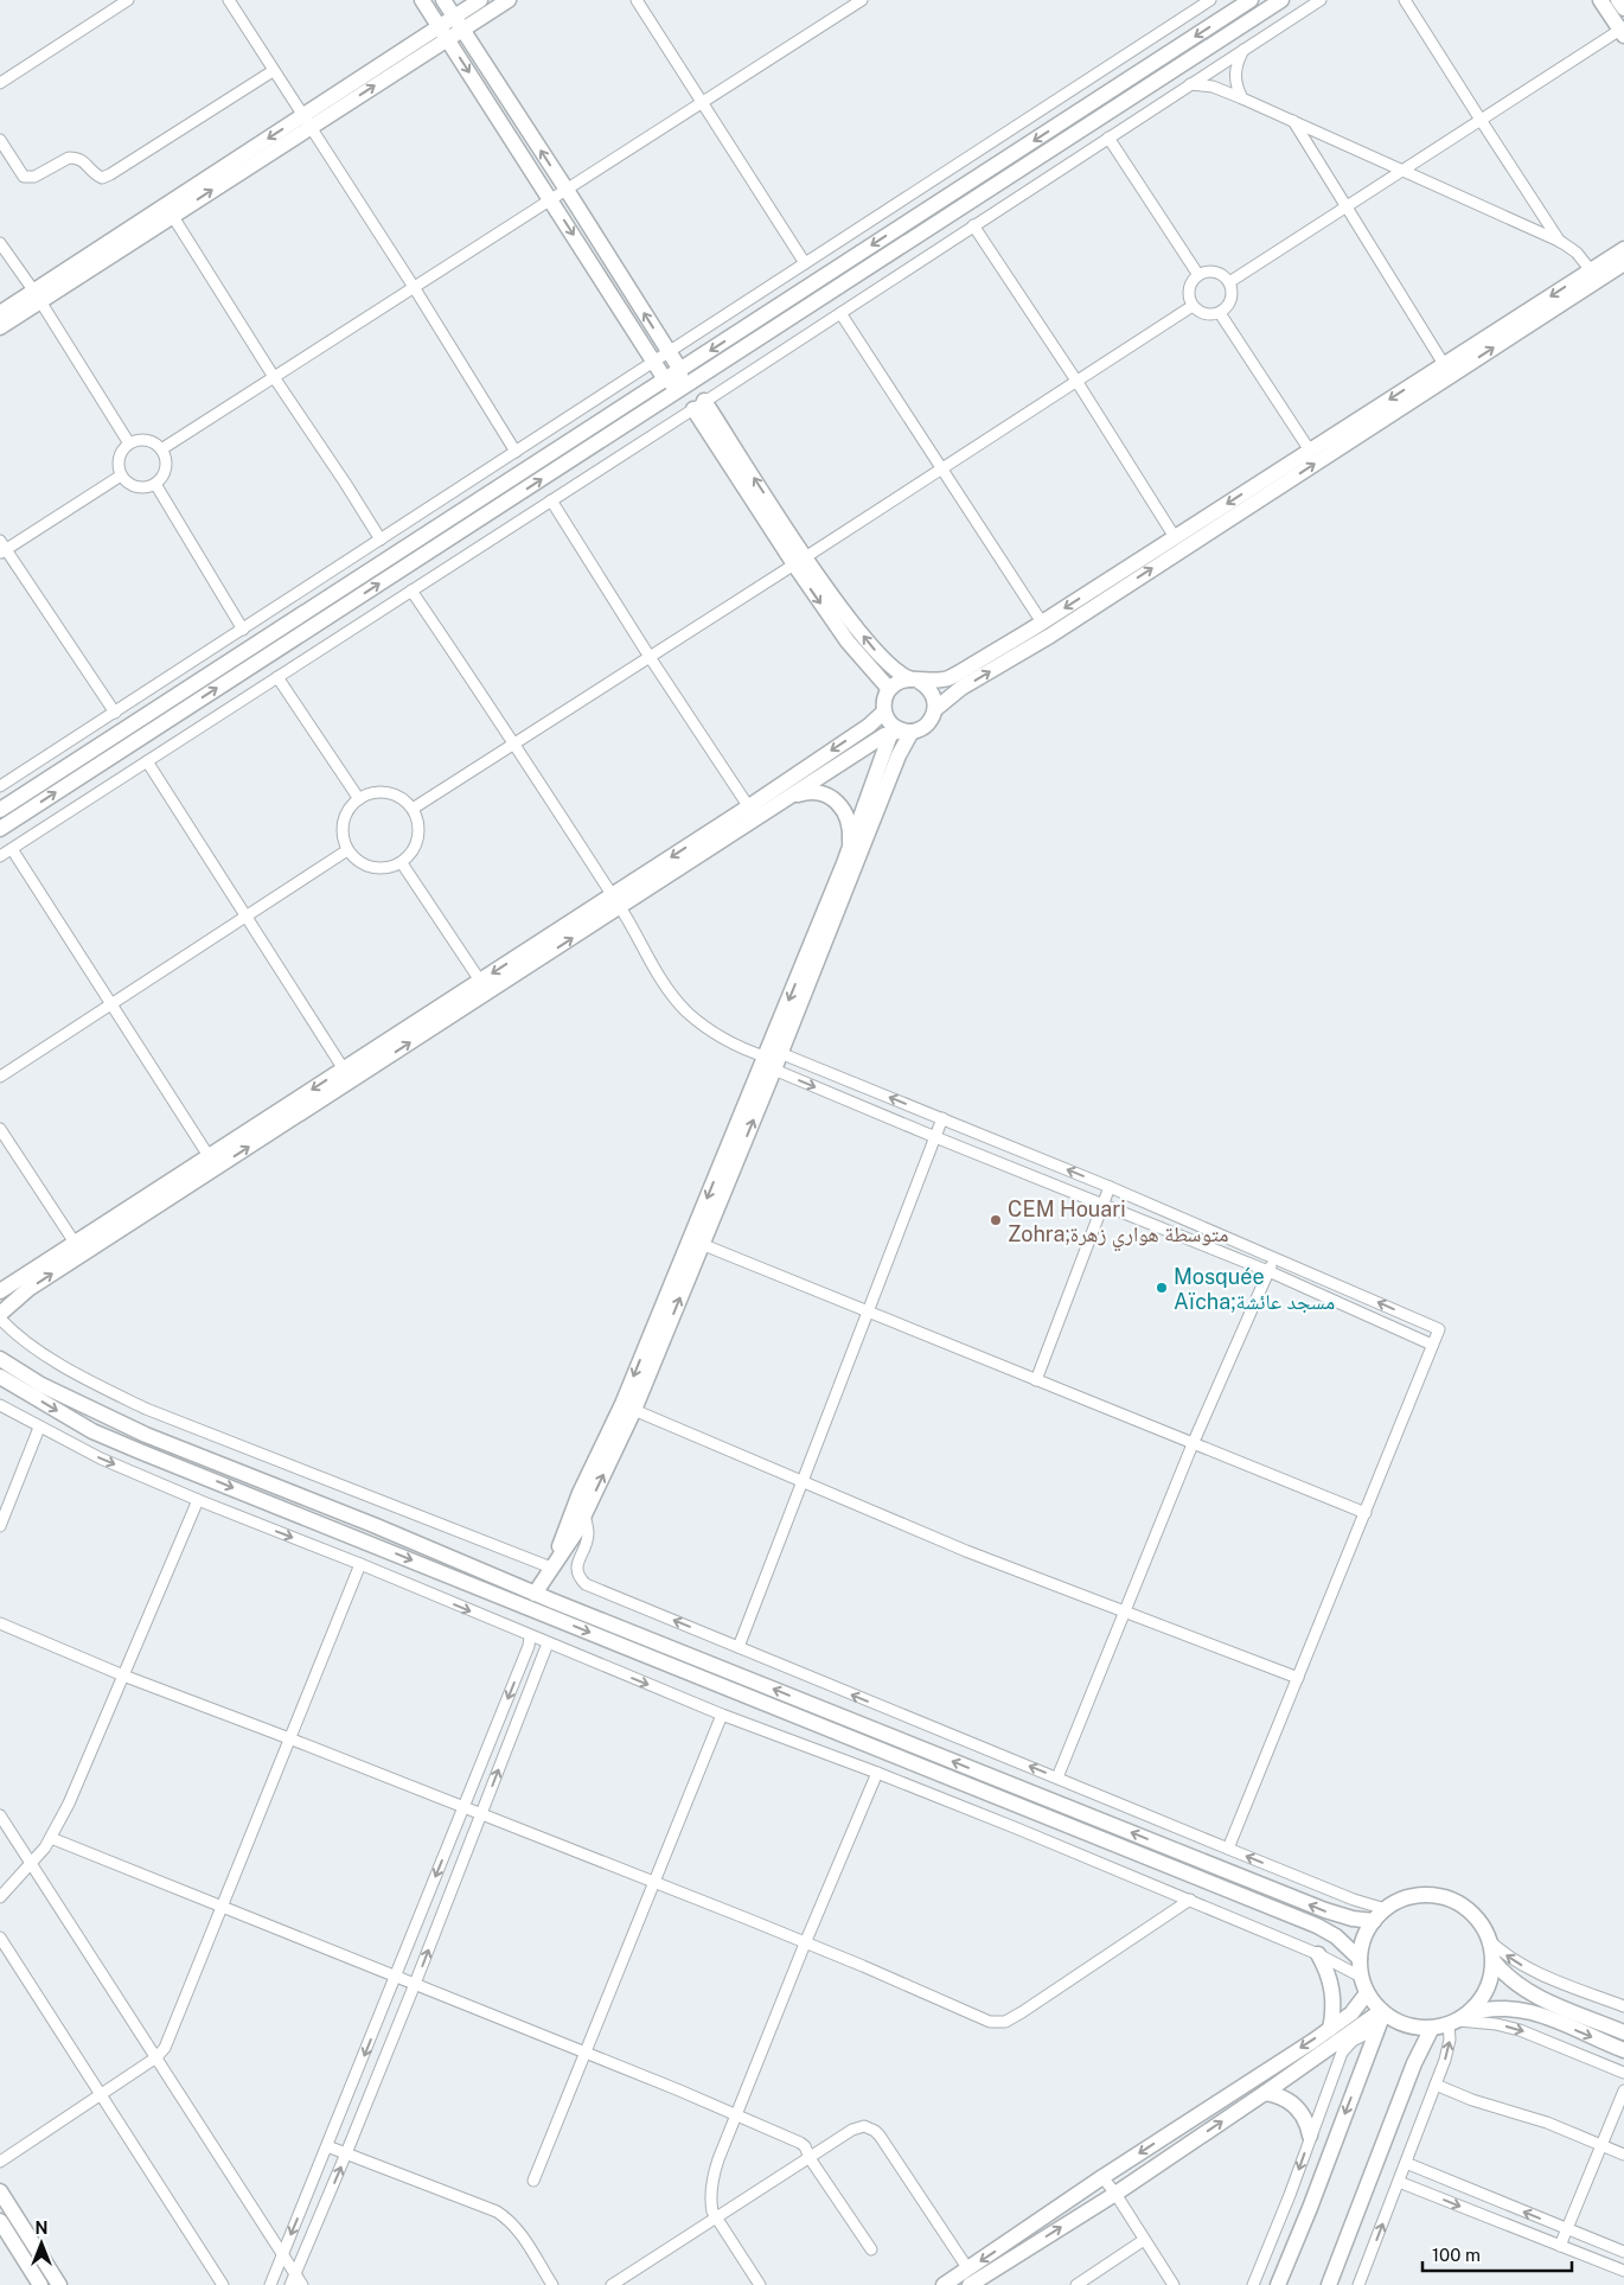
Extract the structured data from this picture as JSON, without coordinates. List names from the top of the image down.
{
  "places": ["CEM Houari Zohra;متوسطة هواري زهرة", "Mosquée Aïcha;مسجد عائشة"],
  "scale_bar": "100 m",
  "north": "top"
}
